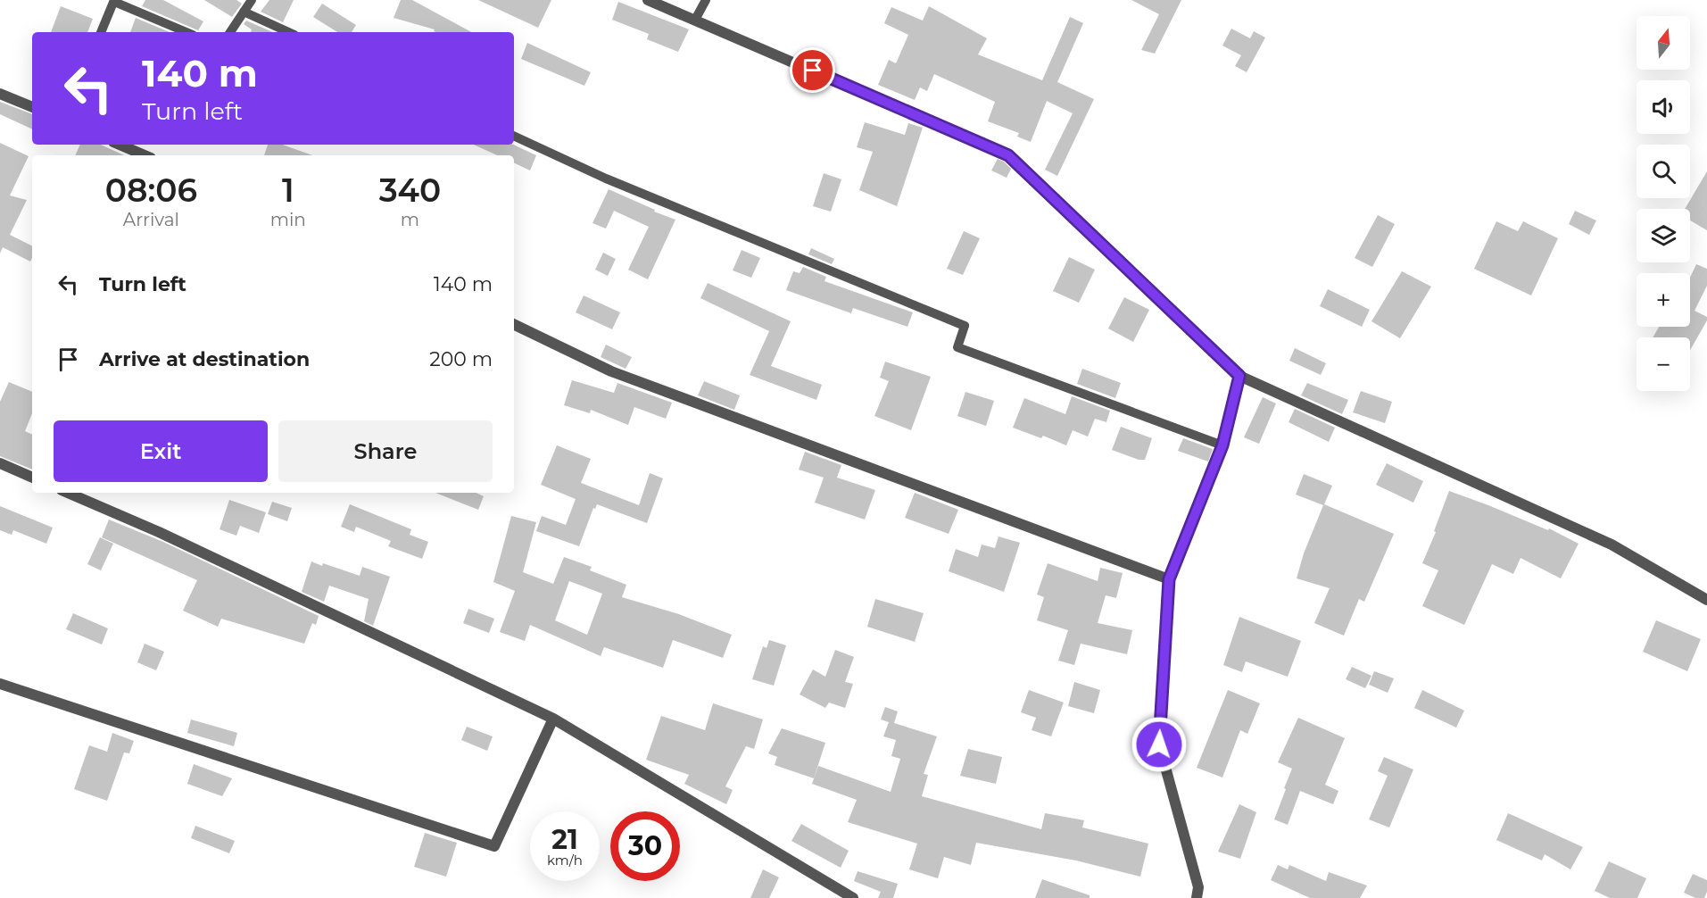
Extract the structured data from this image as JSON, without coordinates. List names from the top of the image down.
{
  "north": "top",
  "page": {
    "map_buttons": ["+", "−"],
    "turn": ["140 m", "Turn left"],
    "eta": [
      "08:06",
      "Arrival",
      "1",
      "min",
      "340",
      "m"
    ],
    "list": [
      {
        "name": "Turn left",
        "value": "140 m"
      },
      {
        "name": "Arrive at destination",
        "value": "200 m"
      }
    ],
    "buttons": ["Exit", "Share"],
    "speed": "21 km/h",
    "limit": "30"
  }
}
